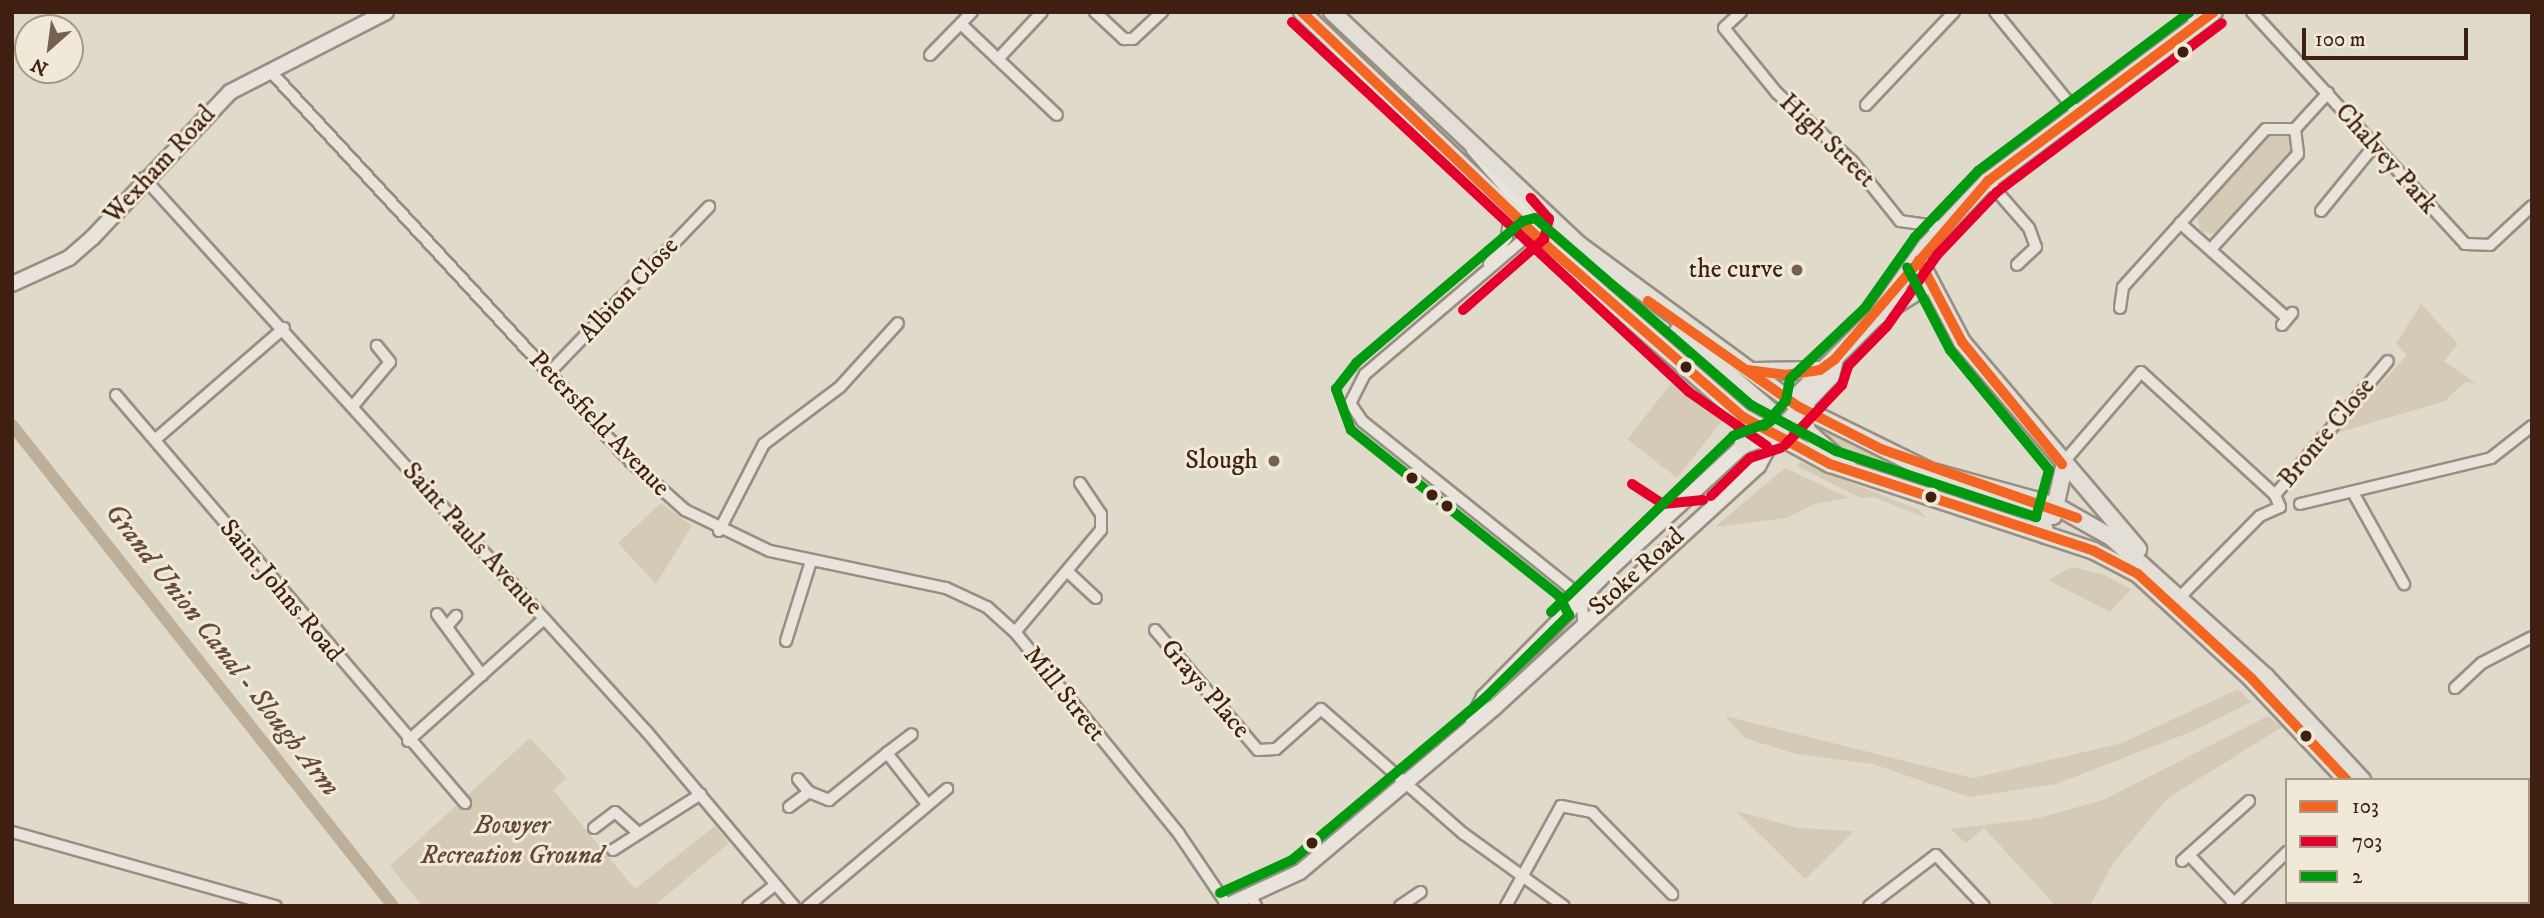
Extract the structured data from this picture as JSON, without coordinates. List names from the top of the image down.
{
  "streets": {
    "main road": ["Wexham Road", "Stoke Road"],
    "street": [
      "High Street",
      "Chalvey Park",
      "Albion Close",
      "Petersfield Avenue",
      "Bronte Close",
      "Saint Pauls Avenue",
      "Saint Johns Road",
      "Grays Place",
      "Mill Street"
    ]
  },
  "crossings": [
    ["Wexham Road", "Petersfield Avenue"],
    ["Wexham Road", "Saint Pauls Avenue"],
    ["Albion Close", "Petersfield Avenue"],
    ["Petersfield Avenue", "Mill Street"],
    ["Stoke Road", "Grays Place"],
    ["Stoke Road", "Mill Street"]
  ],
  "water": ["Grand Union Canal - Slough Arm"],
  "parks": ["Bowyer Recreation Ground"],
  "places": ["the curve", "Slough"],
  "lines": ["transit line 103", "transit line 2", "transit line 703"],
  "legend": ["103", "703", "2"],
  "scale_bar": "100 m",
  "north": "bottom left"
}
